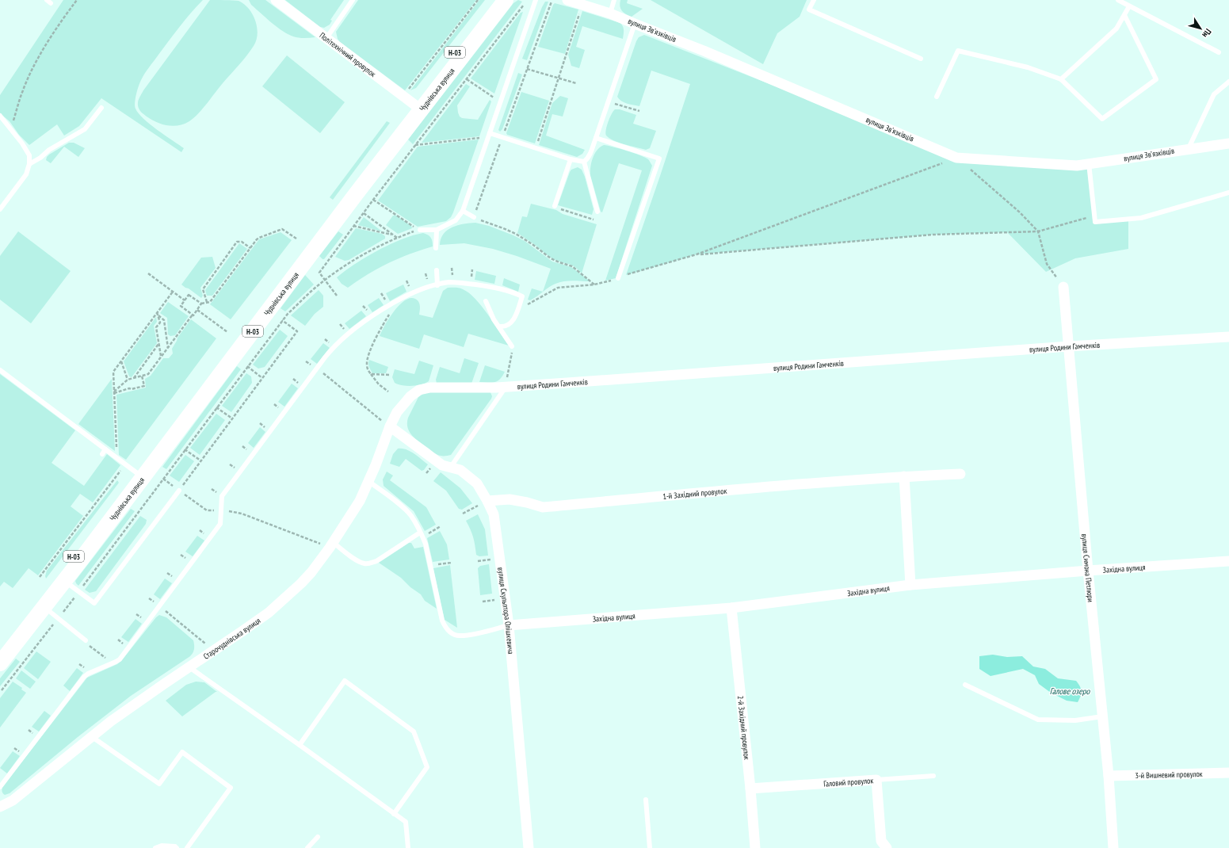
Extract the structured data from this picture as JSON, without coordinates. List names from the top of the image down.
{
  "streets": {
    "main road": ["Н-03", "Чуднівська вулиця"],
    "street": [
      "вулиця Звʼязківців",
      "Політехнічний провулок",
      "вулиця Родини Гамченків",
      "1-й Західний провулок",
      "вулиця Симона Петлюри",
      "Західна вулиця",
      "вулиця Скульптора Олішкевича",
      "Старочуднівська вулиця",
      "2-й Західний провулок",
      "3-й Вишневий провулок",
      "Галовий провулок"
    ]
  },
  "crossings": [
    ["Політехнічний провулок", "Чуднівська вулиця"],
    ["вулиця Родини Гамченків", "вулиця Симона Петлюри"],
    ["вулиця Родини Гамченків", "Старочуднівська вулиця"],
    ["1-й Західний провулок", "вулиця Скульптора Олішкевича"],
    ["вулиця Симона Петлюри", "Західна вулиця"],
    ["вулиця Симона Петлюри", "3-й Вишневий провулок"],
    ["Західна вулиця", "вулиця Скульптора Олішкевича"],
    ["Західна вулиця", "2-й Західний провулок"],
    ["вулиця Скульптора Олішкевича", "Старочуднівська вулиця"],
    ["2-й Західний провулок", "Галовий провулок"]
  ],
  "water": ["Галове озеро"],
  "north": "bottom right"
}
